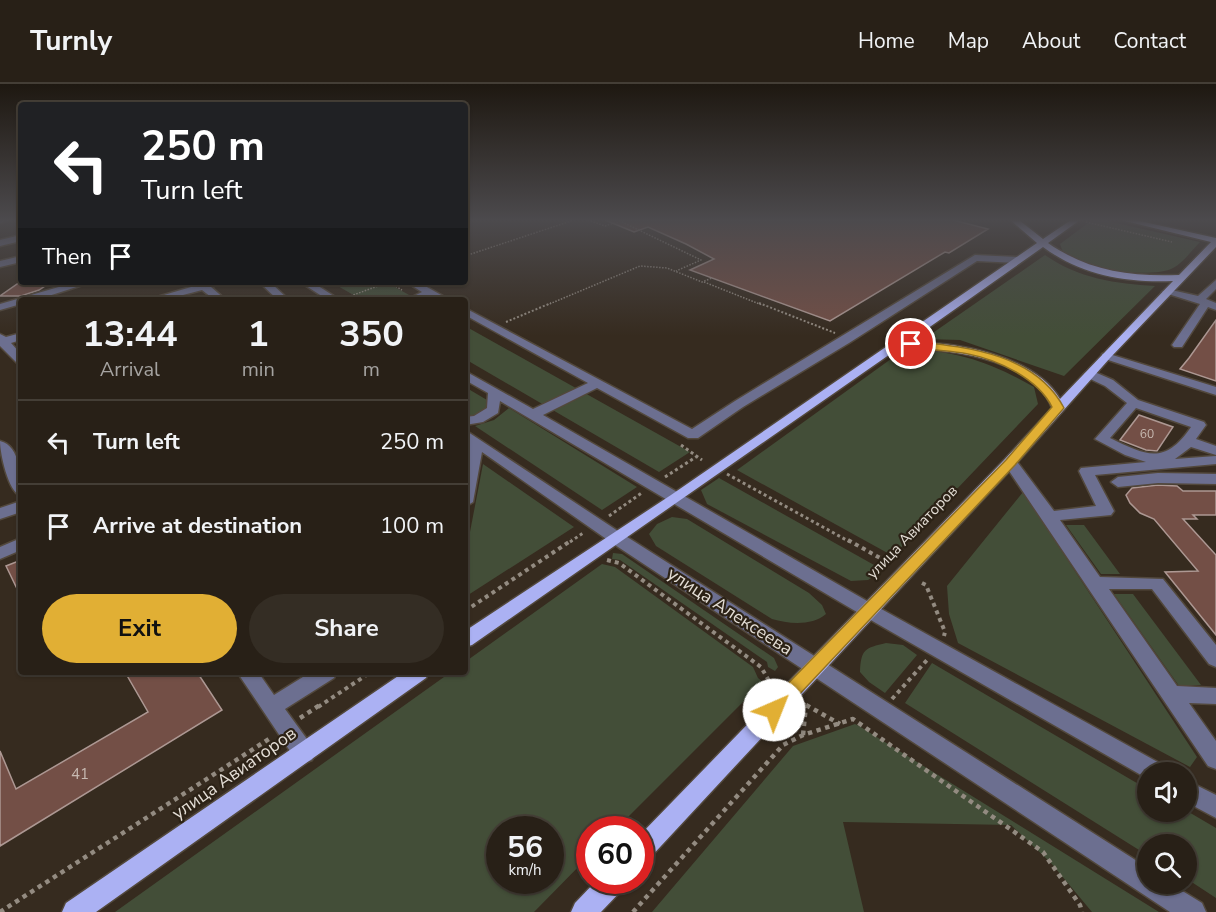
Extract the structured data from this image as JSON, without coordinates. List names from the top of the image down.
{
  "streets": {
    "main road": ["улица Авиаторов"],
    "street": ["улица Алексеева"]
  },
  "crossings": [
    ["улица Авиаторов", "улица Алексеева"]
  ],
  "house_numbers": ["60", "41"],
  "page": {
    "header": "Turnly",
    "nav": [
      "Home",
      "Map",
      "About",
      "Contact"
    ],
    "turn": ["250 m", "Turn left"],
    "then": "Then",
    "eta": [
      "13:44",
      "Arrival",
      "1",
      "min",
      "350",
      "m"
    ],
    "list": [
      {
        "name": "Turn left",
        "value": "250 m"
      },
      {
        "name": "Arrive at destination",
        "value": "100 m"
      }
    ],
    "buttons": ["Exit", "Share"],
    "speed": "56 km/h",
    "limit": "60"
  }
}
